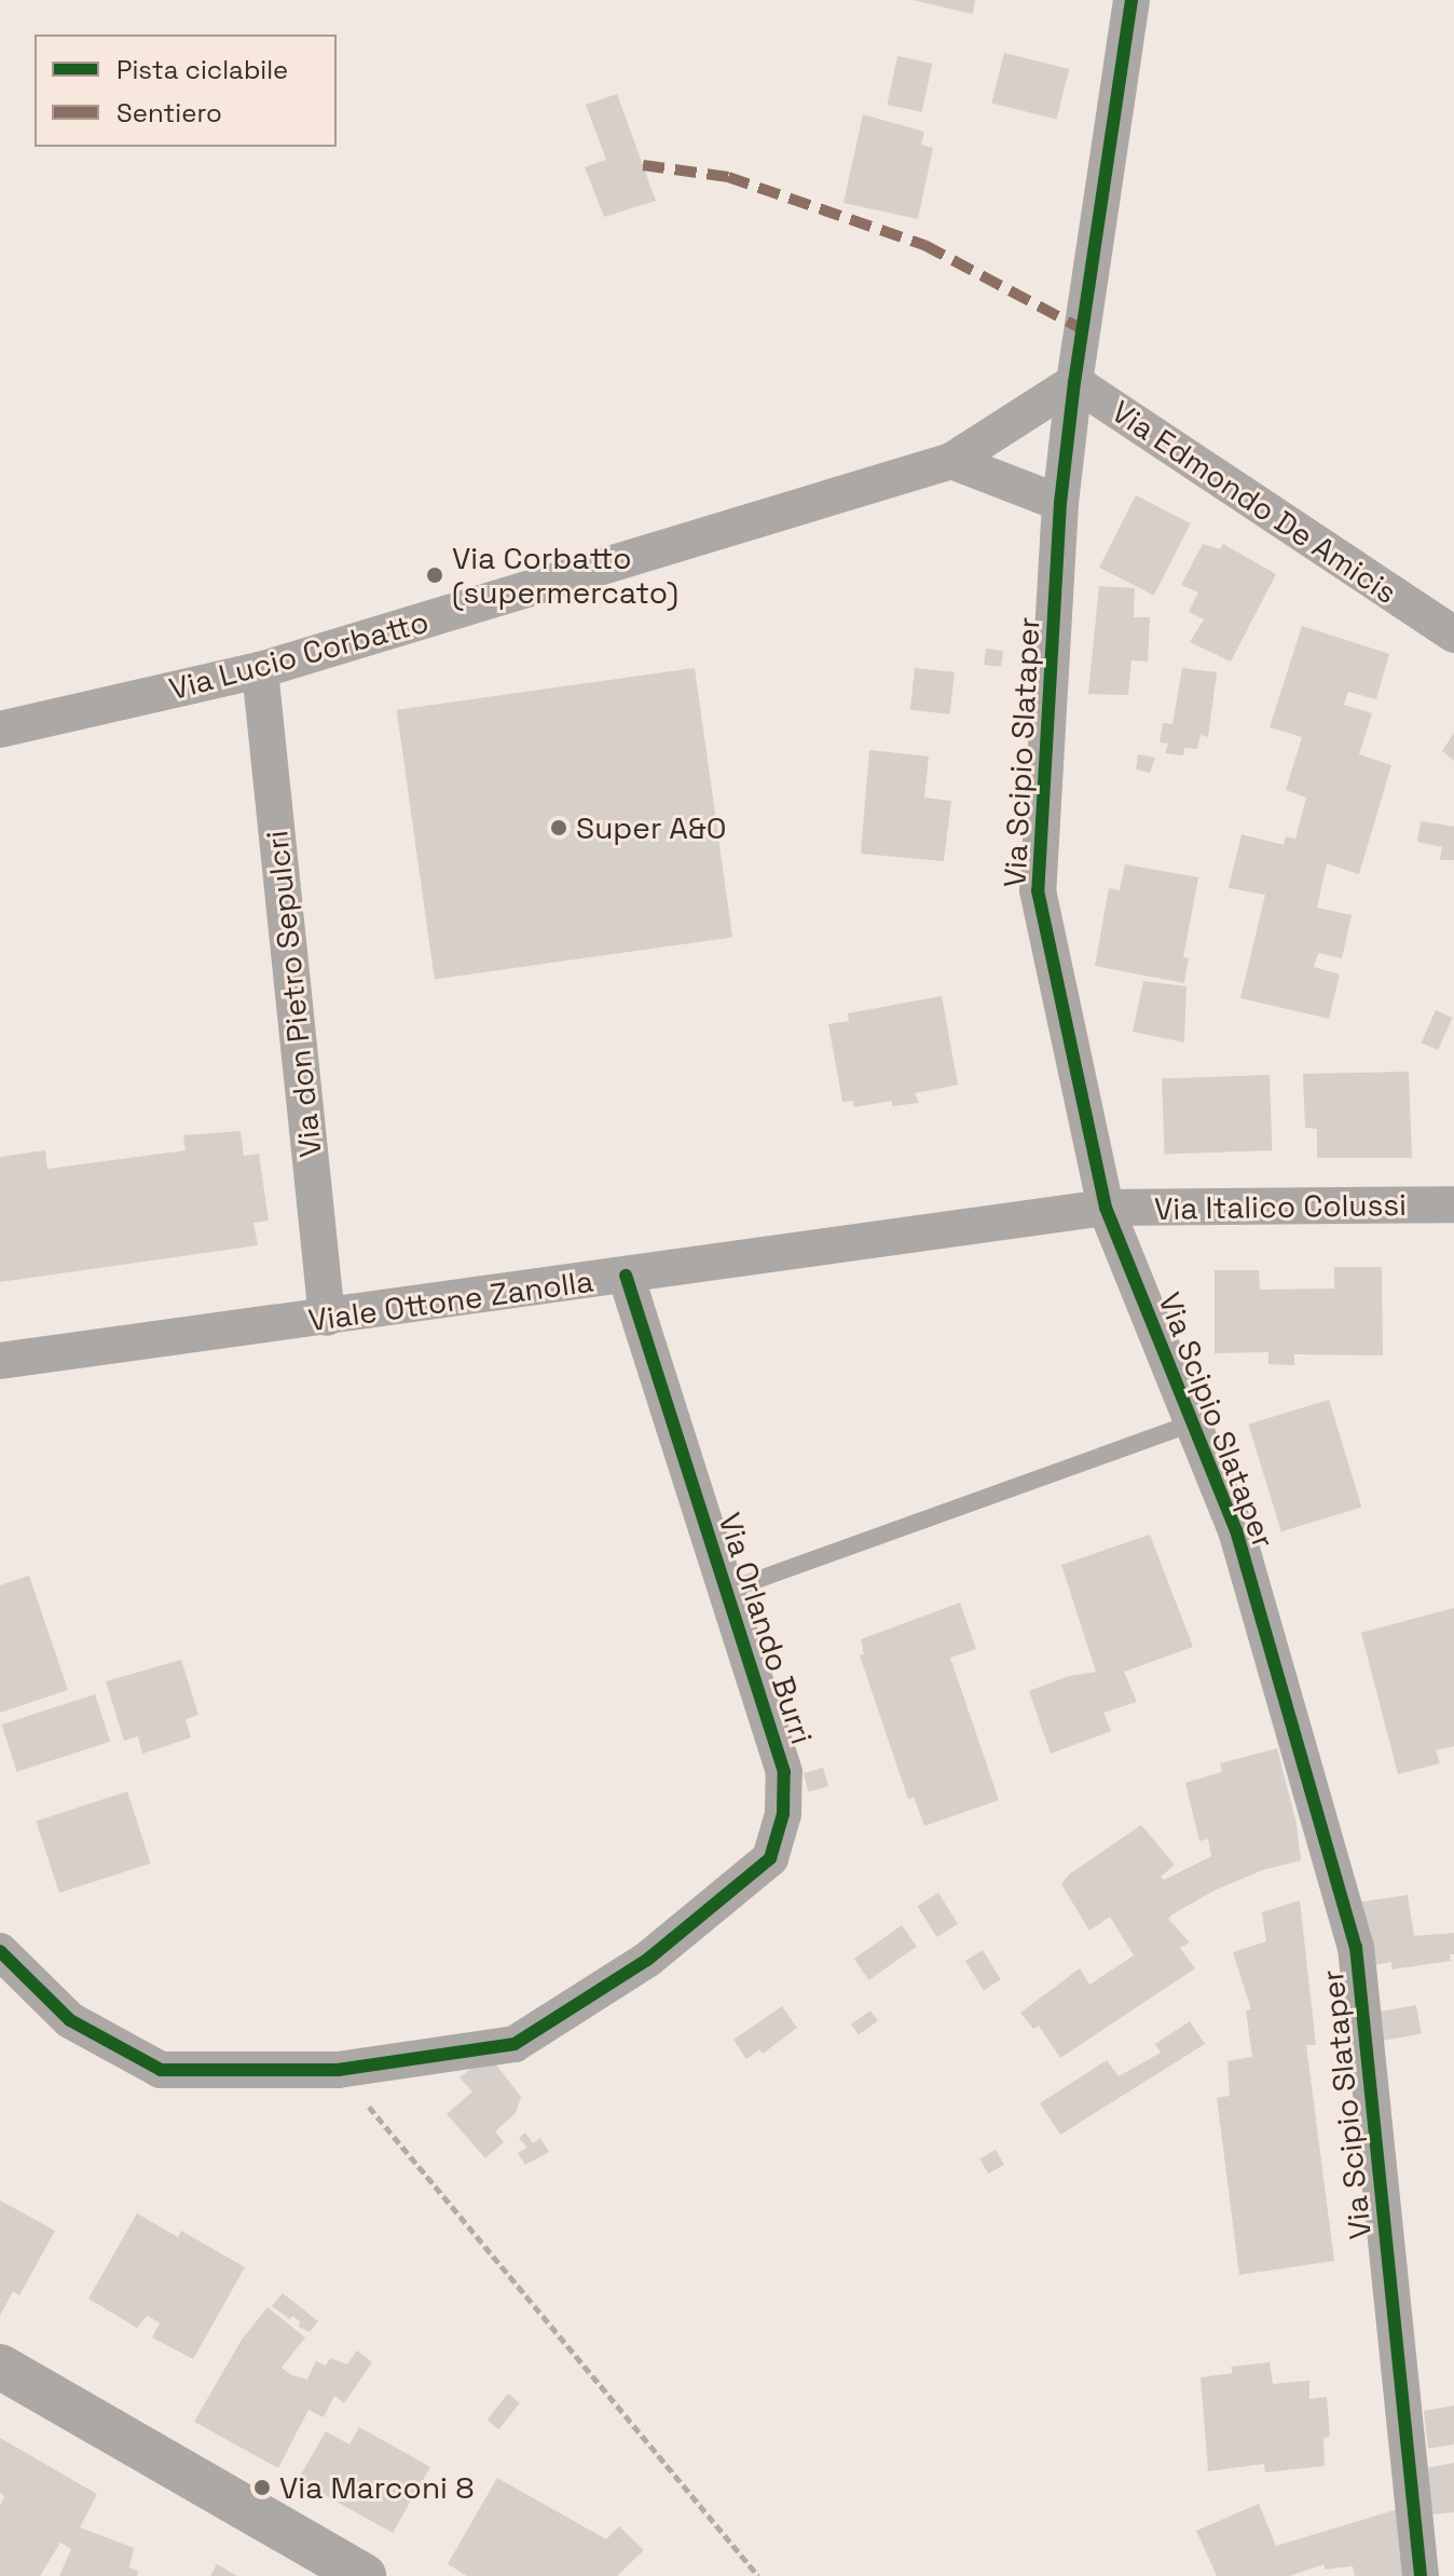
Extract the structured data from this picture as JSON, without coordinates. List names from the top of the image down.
{
  "streets": {
    "street": [
      "Via Edmondo De Amicis",
      "Via Lucio Corbatto",
      "Via Scipio Slataper",
      "Via don Pietro Sepulcri",
      "Via Italico Colussi",
      "Viale Ottone Zanolla",
      "Via Orlando Burri"
    ]
  },
  "crossings": [
    ["Via Edmondo De Amicis", "Via Lucio Corbatto"],
    ["Via Edmondo De Amicis", "Via Scipio Slataper"],
    ["Via Lucio Corbatto", "Via Scipio Slataper"],
    ["Via Lucio Corbatto", "Via don Pietro Sepulcri"],
    ["Via Scipio Slataper", "Via Italico Colussi"],
    ["Via Scipio Slataper", "Viale Ottone Zanolla"],
    ["Via don Pietro Sepulcri", "Viale Ottone Zanolla"],
    ["Via Italico Colussi", "Viale Ottone Zanolla"],
    ["Viale Ottone Zanolla", "Via Orlando Burri"]
  ],
  "places": ["Via Corbatto (supermercato)", "Super A&O", "Via Marconi 8"],
  "legend": ["Pista ciclabile", "Sentiero"]
}
